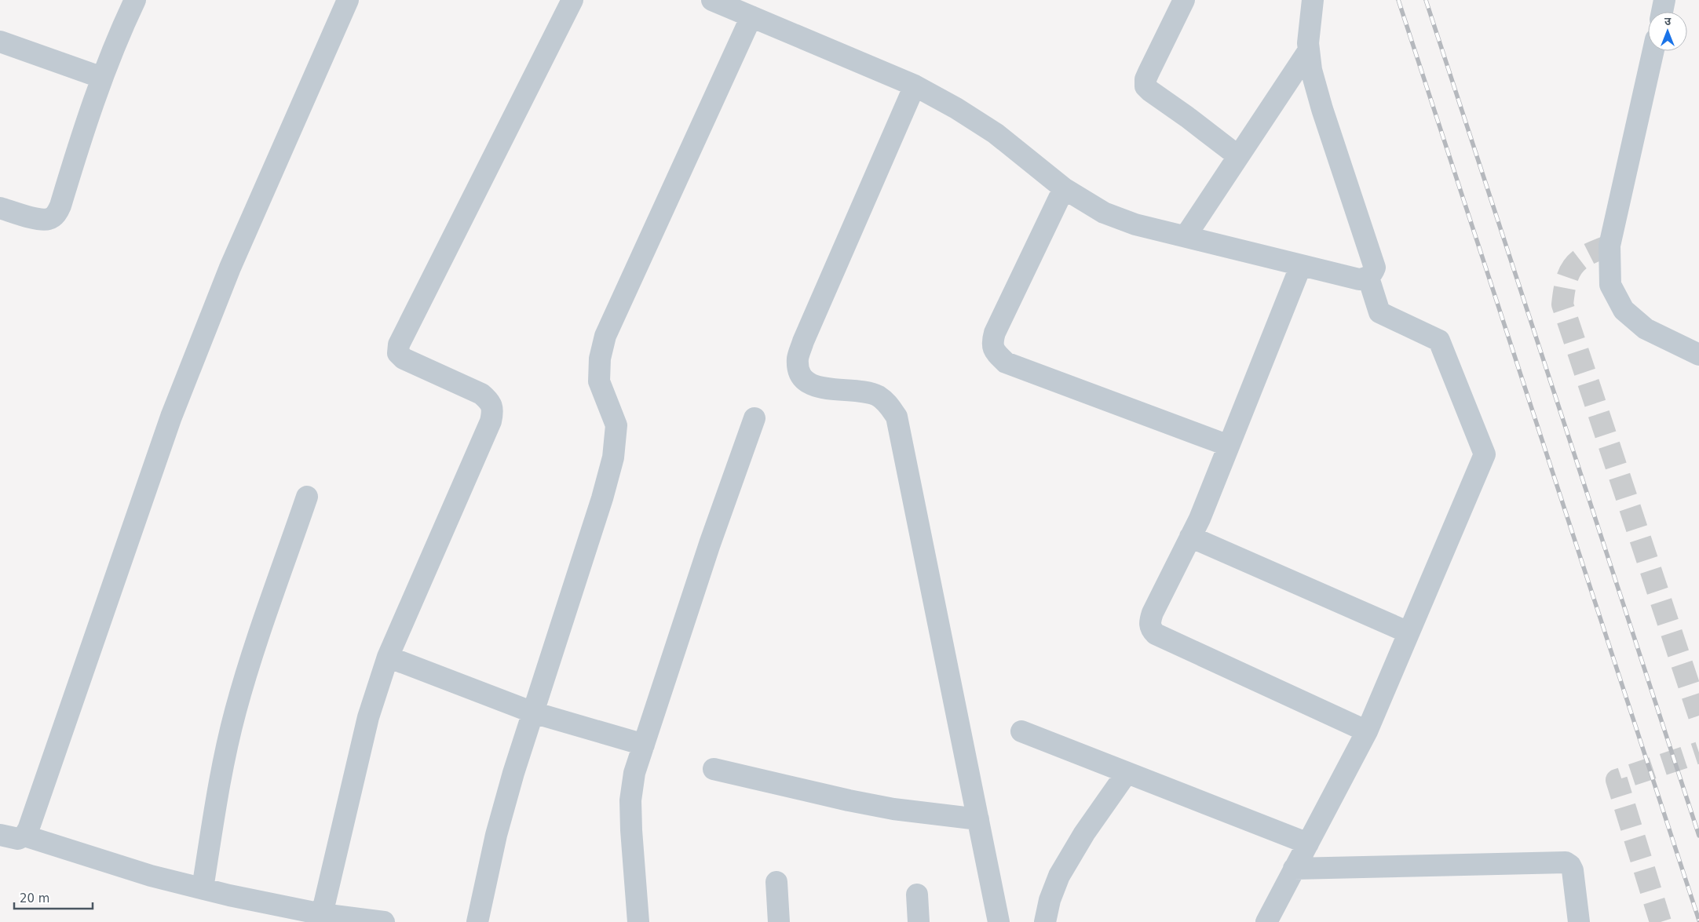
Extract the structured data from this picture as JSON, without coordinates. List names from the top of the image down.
{
  "scale_bar": "20 m",
  "north": "top"
}
